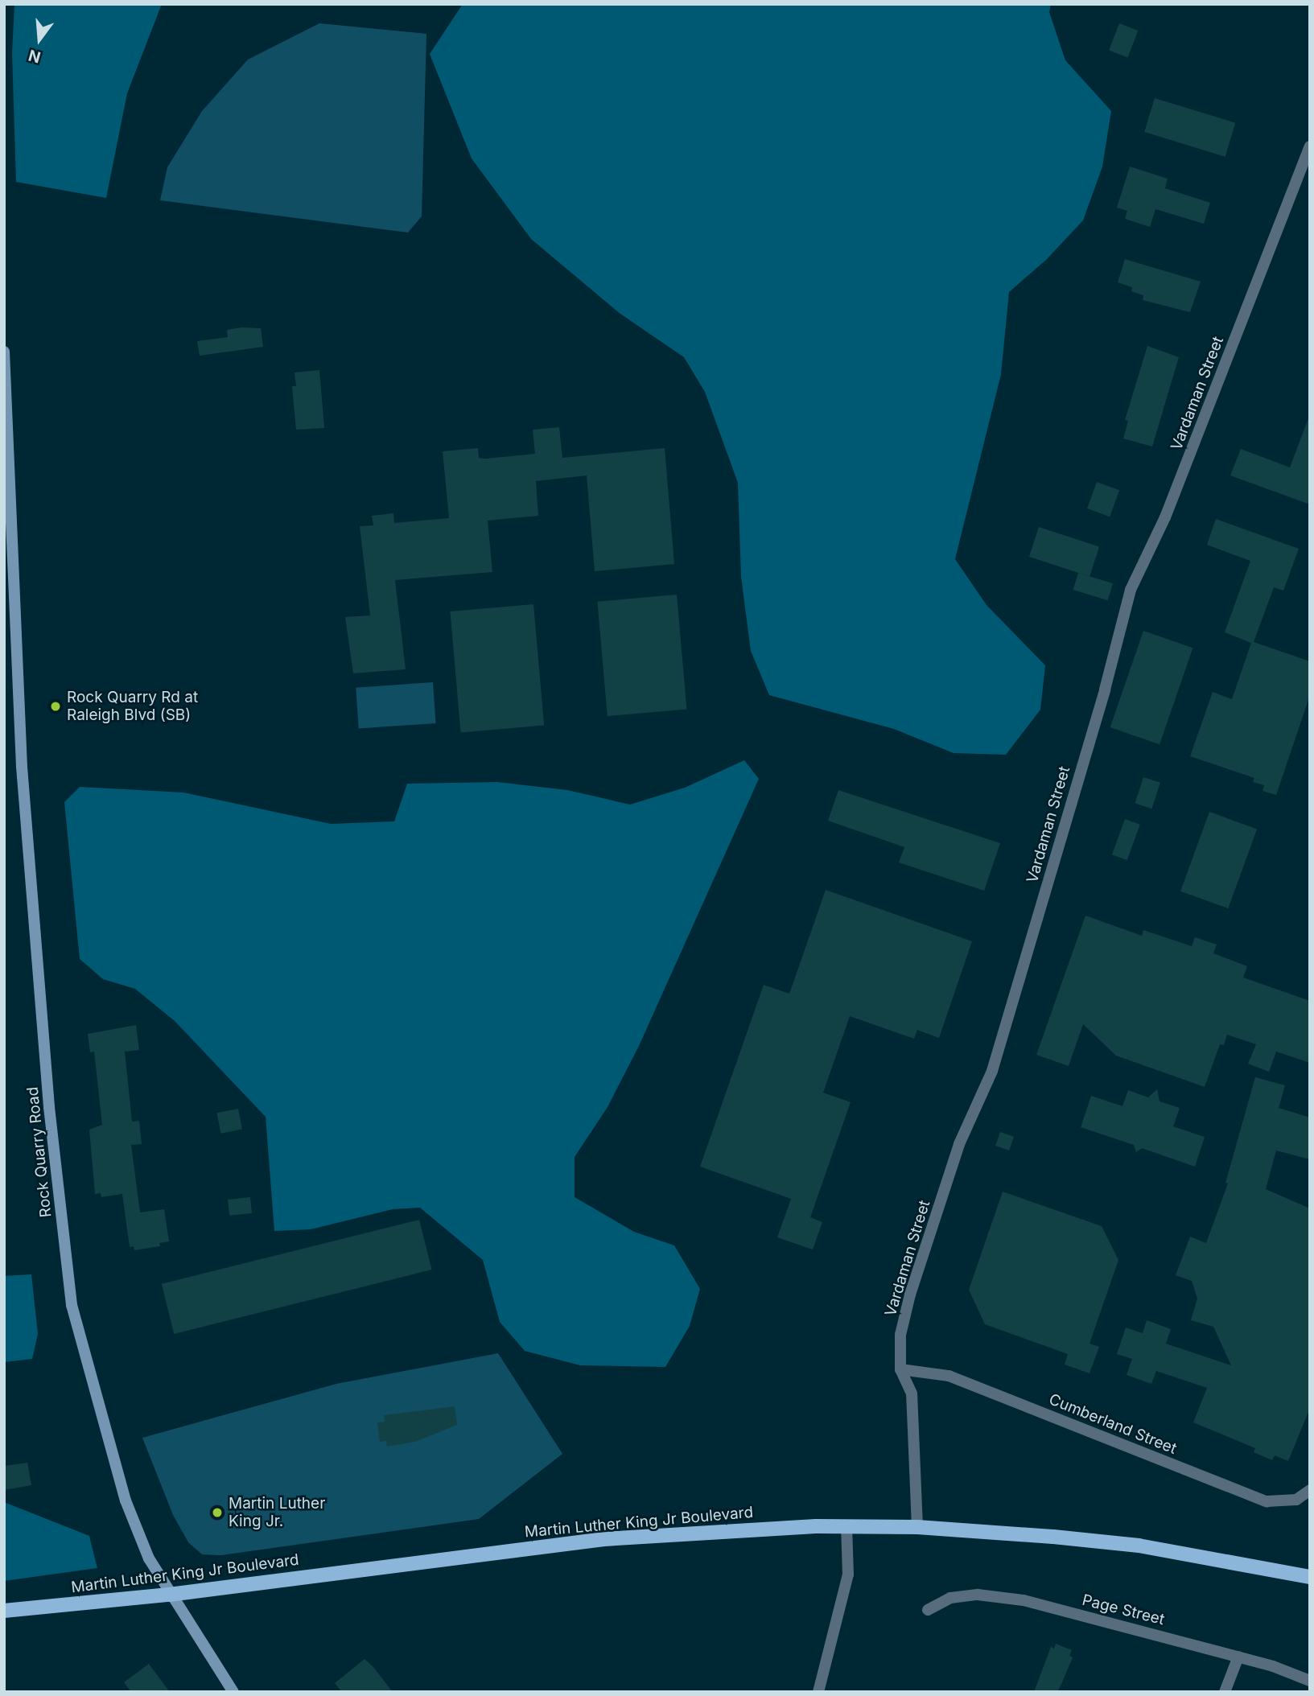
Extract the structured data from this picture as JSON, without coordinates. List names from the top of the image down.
{
  "streets": {
    "main road": ["Rock Quarry Road", "Martin Luther King Jr Boulevard"],
    "street": ["Vardaman Street", "Cumberland Street", "Page Street"]
  },
  "crossings": [
    ["Vardaman Street", "Cumberland Street"],
    ["Vardaman Street", "Martin Luther King Jr Boulevard"],
    ["Rock Quarry Road", "Martin Luther King Jr Boulevard"]
  ],
  "places": ["Rock Quarry Rd at Raleigh Blvd (SB)", "Martin Luther King Jr."],
  "north": "bottom"
}
